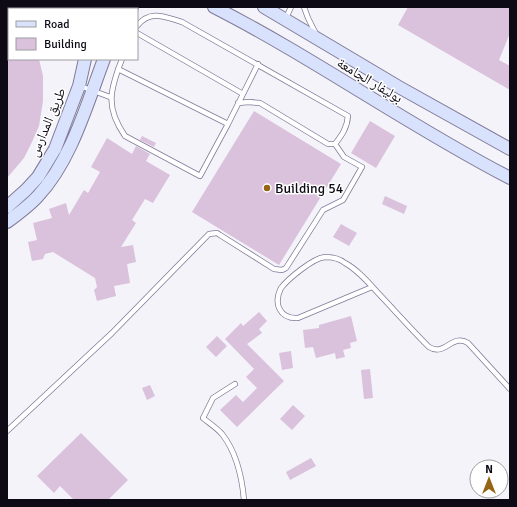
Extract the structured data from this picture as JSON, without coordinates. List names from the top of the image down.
{
  "streets": {
    "street": ["بوليفار الجامعة", "طريق المدارس"]
  },
  "places": ["Building 54"],
  "legend": ["Road", "Building"],
  "north": "top"
}
